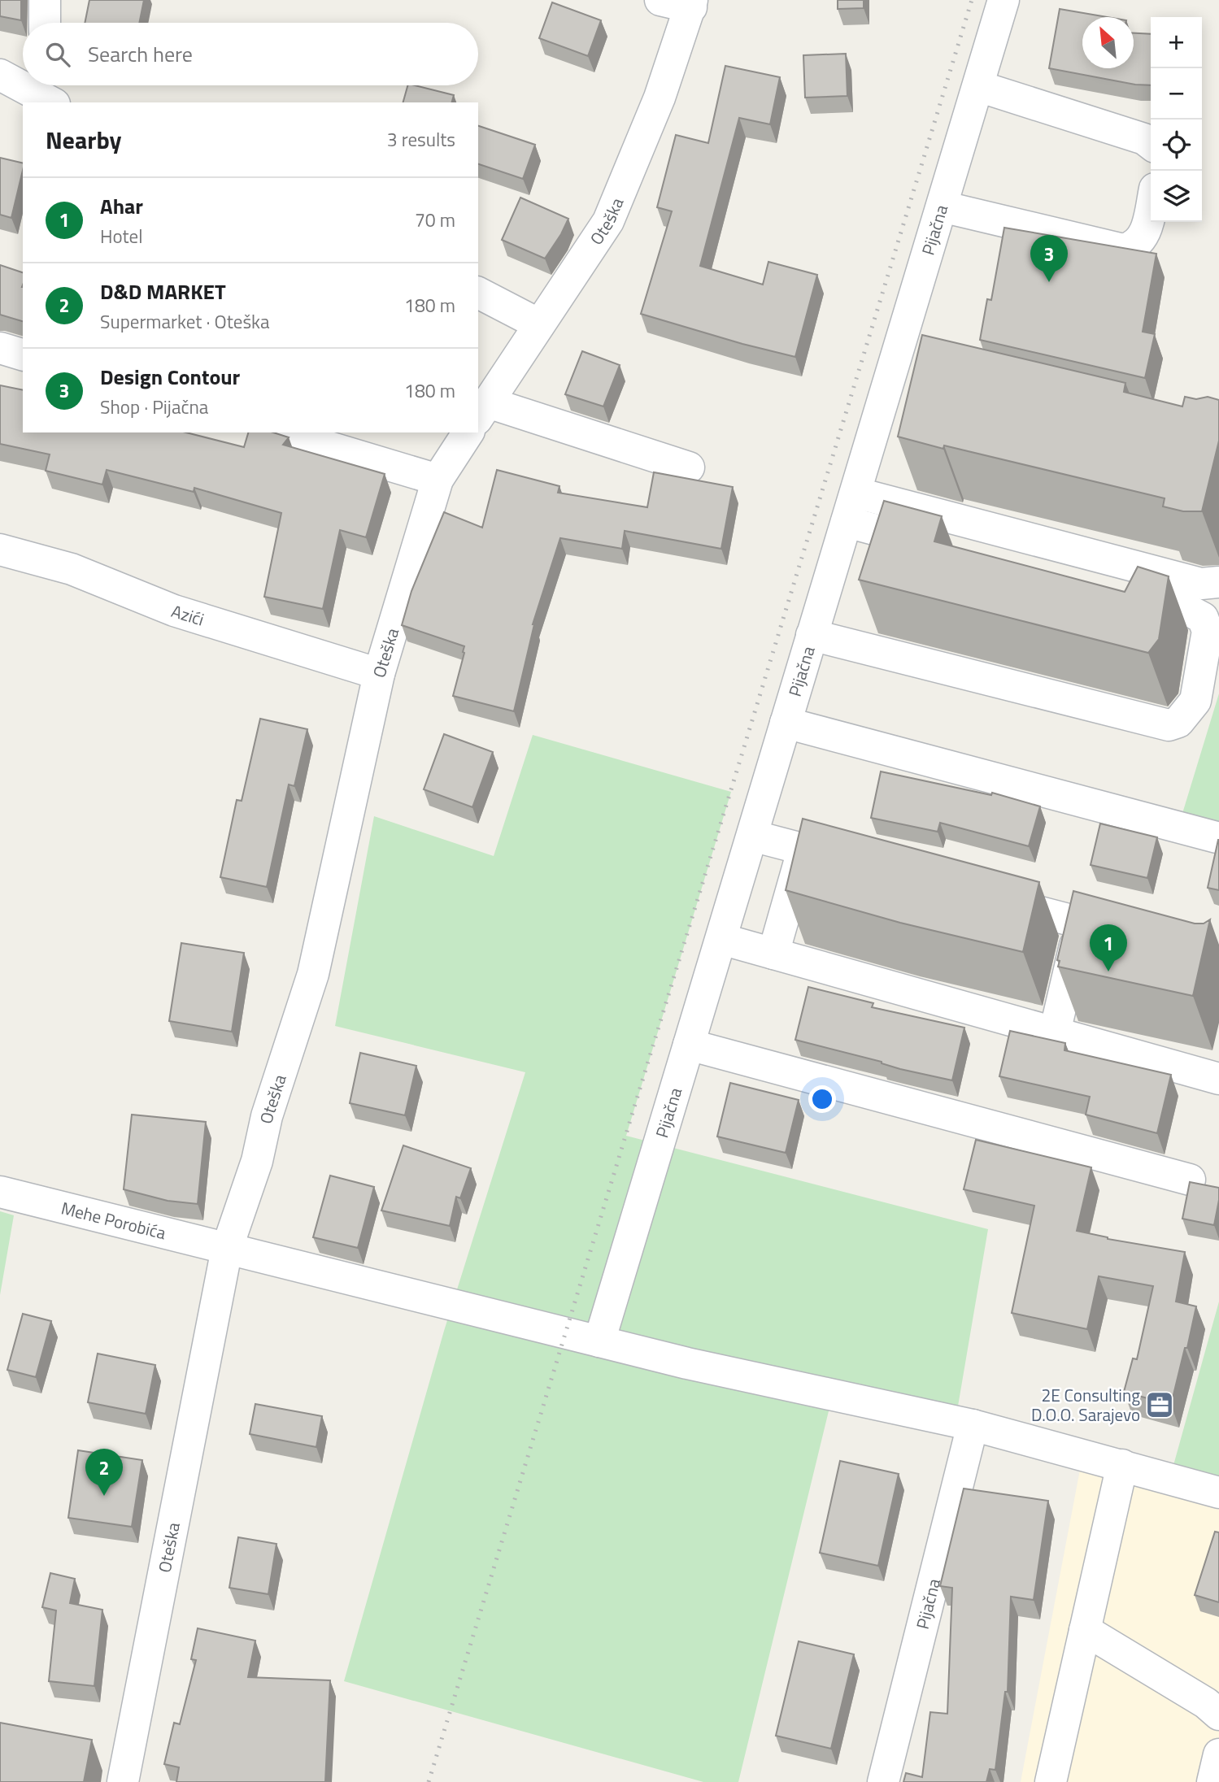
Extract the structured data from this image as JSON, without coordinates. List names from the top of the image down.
{
  "streets": {
    "street": [
      "Oteška",
      "Pijačna",
      "Azići",
      "Mehe Porobića"
    ]
  },
  "crossings": [
    ["Oteška", "Azići"],
    ["Oteška", "Mehe Porobića"]
  ],
  "places": {
    "office": ["2E Consulting D.O.O. Sarajevo"]
  },
  "north": "top left",
  "page": {
    "map_buttons": ["+", "−"],
    "search": "Search here",
    "heading": ["Nearby", "3 results"],
    "list": [
      {
        "mark": "1",
        "name": "Ahar",
        "note": "Hotel",
        "value": "70 m"
      },
      {
        "mark": "2",
        "name": "D&D MARKET",
        "note": "Supermarket · Oteška",
        "value": "180 m"
      },
      {
        "mark": "3",
        "name": "Design Contour",
        "note": "Shop · Pijačna",
        "value": "180 m"
      }
    ],
    "pins": ["3", "1", "2"]
  }
}
